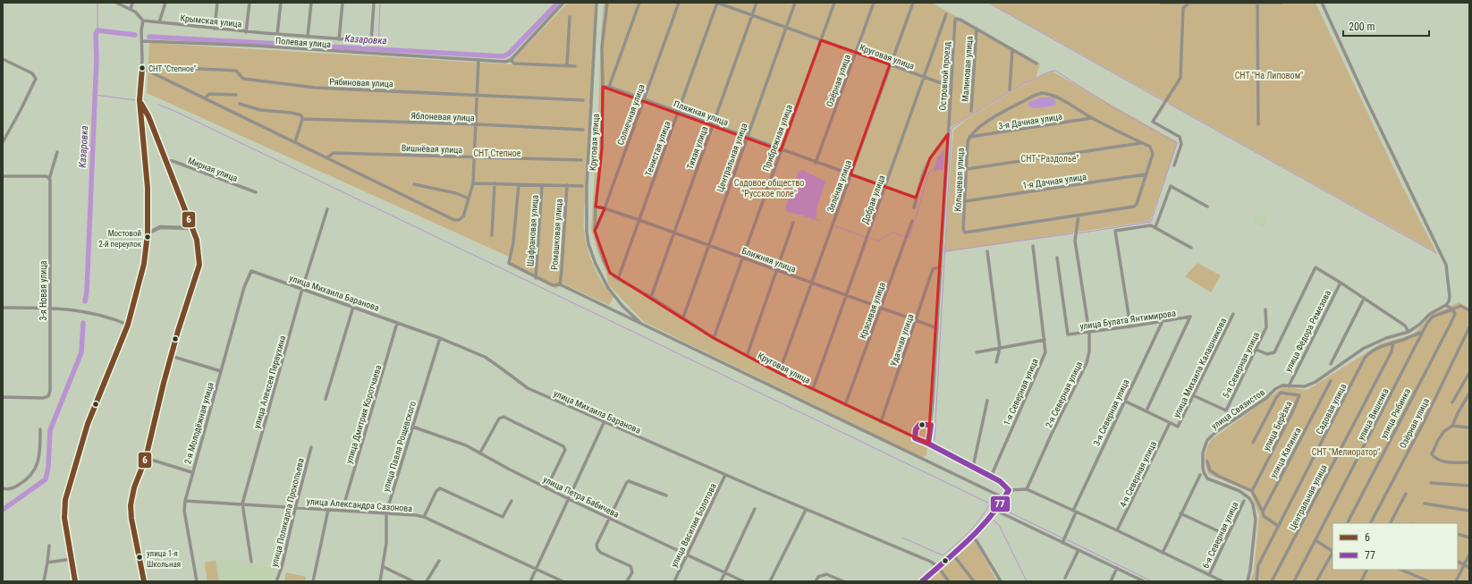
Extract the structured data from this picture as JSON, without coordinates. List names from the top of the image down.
{
  "streets": {
    "street": [
      "Крымская улица",
      "Полевая улица",
      "Круговая улица",
      "Малиновая улица",
      "Островной проезд",
      "Озёрная улица",
      "Рябиновая улица",
      "Пляжная улица",
      "Солнечная улица",
      "Яблоневая улица",
      "3-я Дачная улица",
      "Прибрежная улица",
      "Тихая улица",
      "Вишнёвая улица",
      "Тенистая улица",
      "Центральная улица",
      "Мирная улица",
      "Кольцевая улица",
      "1-я Дачная улица",
      "Зелёная улица",
      "Добрая улица",
      "Шафрановая улица",
      "Ромашковая улица",
      "Ближняя улица",
      "3-я Новая улица",
      "улица Михаила Баранова",
      "Красивая улица",
      "улица Булата Янтимирова",
      "улица Фёдора Ремезова",
      "Удачная улица",
      "5-я Северная улица",
      "улица Михаила Калашникова",
      "улица Алексея Первухина",
      "1-я Северная улица",
      "2-я Северная улица",
      "улица Связистов",
      "Садовая улица",
      "3-я Северная улица",
      "улица Рябинка",
      "улица Дмитрия Коротчаева",
      "улица Вишенка",
      "2-я Молодёжная улица",
      "улица Берёзка",
      "улица Павла Рощевского",
      "улица Калинка",
      "4-я Северная улица",
      "улица Петра Бабичева",
      "улица Александра Сазонова",
      "улица Поликарпа Прокопьева",
      "улица Василия Болотова",
      "6-я Северная улица"
    ]
  },
  "crossings": [
    ["Круговая улица", "Островной проезд"],
    ["Круговая улица", "Озёрная улица"],
    ["Круговая улица", "Пляжная улица"],
    ["Круговая улица", "Солнечная улица"],
    ["Круговая улица", "Прибрежная улица"],
    ["Круговая улица", "Тихая улица"],
    ["Круговая улица", "Тенистая улица"],
    ["Круговая улица", "Центральная улица"],
    ["Круговая улица", "Зелёная улица"],
    ["Круговая улица", "Добрая улица"],
    ["Круговая улица", "Ближняя улица"],
    ["Круговая улица", "Красивая улица"],
    ["Круговая улица", "Удачная улица"],
    ["Круговая улица", "1-я Северная улица"],
    ["Малиновая улица", "Островной проезд"],
    ["Озёрная улица", "Пляжная улица"],
    ["Пляжная улица", "Солнечная улица"],
    ["Пляжная улица", "Прибрежная улица"],
    ["Пляжная улица", "Тихая улица"],
    ["Пляжная улица", "Тенистая улица"],
    ["Пляжная улица", "Центральная улица"],
    ["Пляжная улица", "Зелёная улица"],
    ["Пляжная улица", "Добрая улица"],
    ["Солнечная улица", "Ближняя улица"],
    ["3-я Дачная улица", "Кольцевая улица"],
    ["Прибрежная улица", "Ближняя улица"],
    ["Тихая улица", "Ближняя улица"],
    ["Тенистая улица", "Ближняя улица"],
    ["Центральная улица", "Ближняя улица"],
    ["Центральная улица", "Садовая улица"],
    ["Кольцевая улица", "1-я Дачная улица"],
    ["Кольцевая улица", "2-я Северная улица"],
    ["Зелёная улица", "Ближняя улица"],
    ["Добрая улица", "Ближняя улица"],
    ["Ближняя улица", "Красивая улица"],
    ["Ближняя улица", "Удачная улица"],
    ["улица Михаила Баранова", "улица Алексея Первухина"],
    ["улица Михаила Баранова", "улица Дмитрия Коротчаева"],
    ["улица Михаила Баранова", "2-я Молодёжная улица"],
    ["улица Михаила Баранова", "улица Павла Рощевского"],
    ["улица Михаила Баранова", "улица Василия Болотова"],
    ["улица Булата Янтимирова", "2-я Северная улица"],
    ["улица Булата Янтимирова", "3-я Северная улица"],
    ["улица Фёдора Ремезова", "улица Связистов"],
    ["5-я Северная улица", "улица Михаила Калашникова"],
    ["улица Михаила Калашникова", "4-я Северная улица"],
    ["улица Алексея Первухина", "улица Александра Сазонова"],
    ["Садовая улица", "улица Вишенка"],
    ["улица Рябинка", "улица Вишенка"],
    ["улица Дмитрия Коротчаева", "улица Александра Сазонова"],
    ["2-я Молодёжная улица", "улица Александра Сазонова"],
    ["улица Павла Рощевского", "улица Петра Бабичева"],
    ["улица Павла Рощевского", "улица Александра Сазонова"],
    ["улица Петра Бабичева", "улица Василия Болотова"],
    ["улица Александра Сазонова", "улица Поликарпа Прокопьева"]
  ],
  "water": ["Казаровка"],
  "parks": [
    "СНТ \"На Липовом\"",
    "СНТ Степное",
    "СНТ \"Раздолье\"",
    "Садовое общество \"Русское поле\"",
    "СНТ \"Мелиоратор\""
  ],
  "places": ["СНТ \"Степное\"", "Мостовой 2-й переулок", "улица 1-я Школьная"],
  "lines": ["transit line 6", "transit line 77"],
  "legend": ["6", "77"],
  "scale_bar": "200 m"
}
